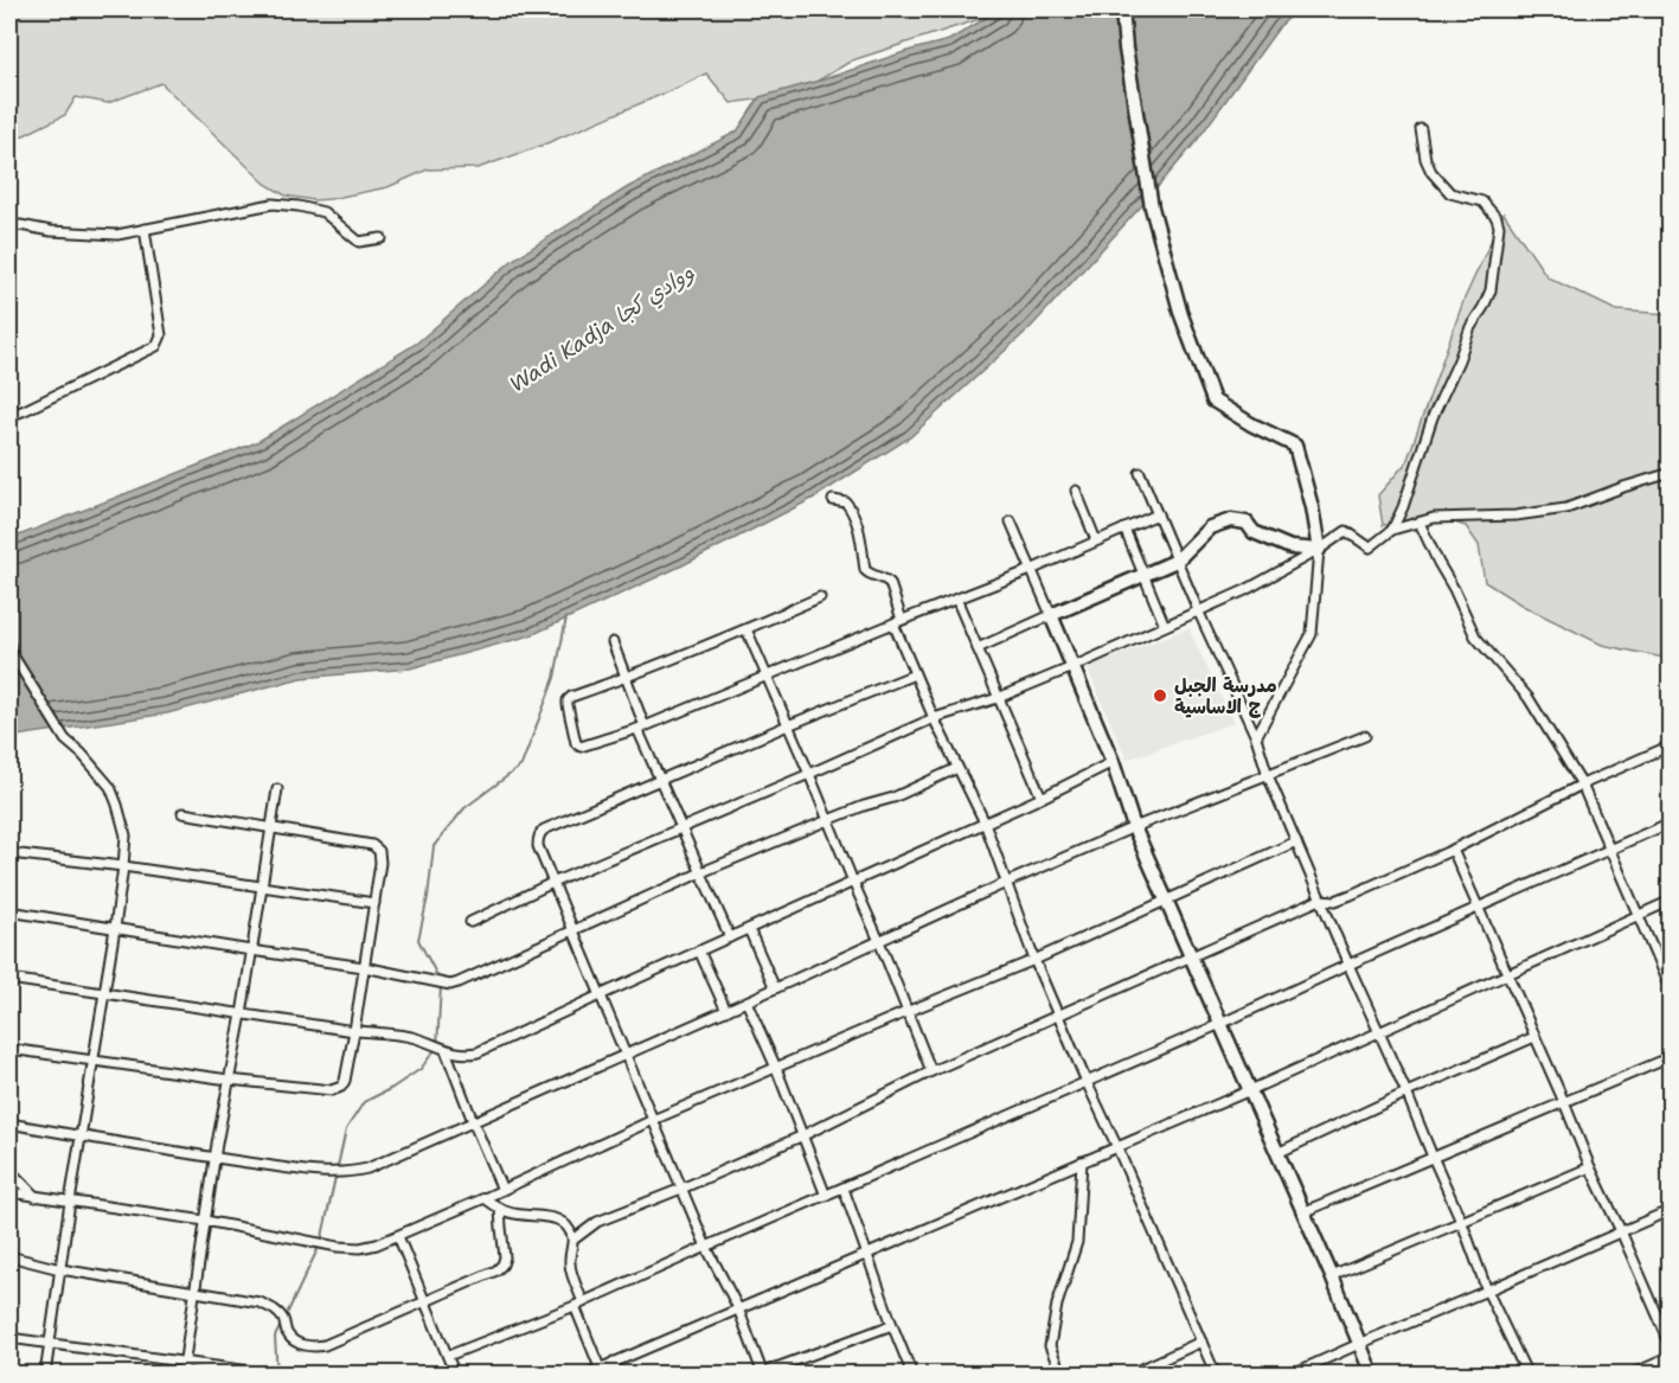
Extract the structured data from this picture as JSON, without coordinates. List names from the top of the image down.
{
  "water": ["Wadi Kadja ووادي كجا"],
  "places": ["مدرسة الجبل ج الاساسية"]
}
